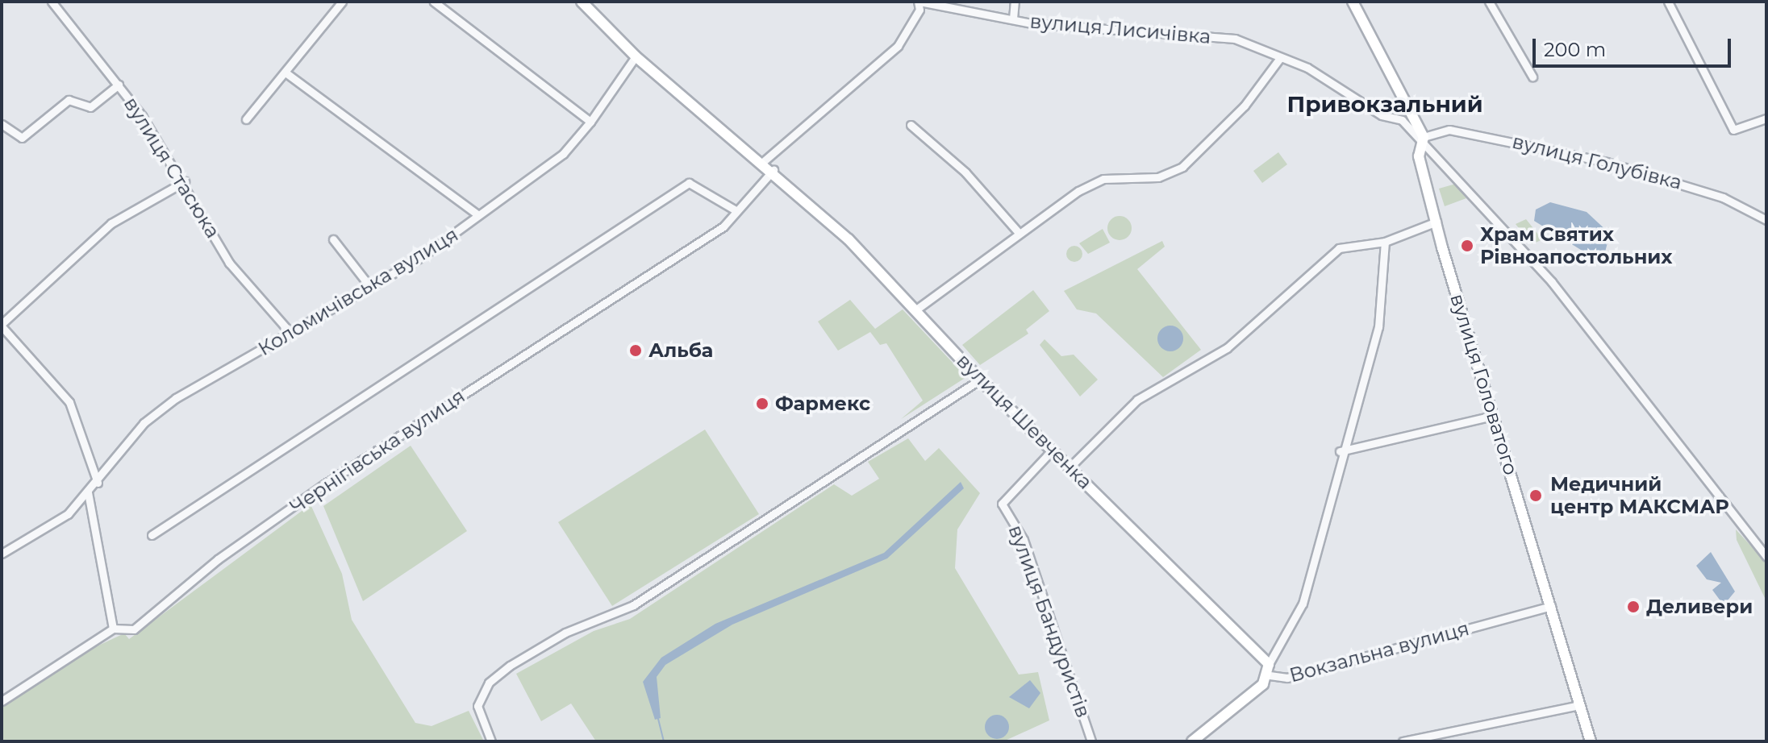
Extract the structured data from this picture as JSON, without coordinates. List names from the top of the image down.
{
  "streets": {
    "main road": ["вулиця Головатого", "вулиця Шевченка", "Вокзальна вулиця"],
    "street": [
      "вулиця Лисичівка",
      "вулиця Голубівка",
      "вулиця Стасюка",
      "Коломичівська вулиця",
      "Чернігівська вулиця",
      "вулиця Бандуристів"
    ]
  },
  "crossings": [
    ["вулиця Лисичівка", "вулиця Голубівка"],
    ["вулиця Лисичівка", "вулиця Головатого"],
    ["вулиця Голубівка", "вулиця Головатого"],
    ["вулиця Стасюка", "Коломичівська вулиця"],
    ["Коломичівська вулиця", "вулиця Шевченка"],
    ["вулиця Головатого", "Вокзальна вулиця"],
    ["вулиця Шевченка", "вулиця Бандуристів"]
  ],
  "districts": ["Привокзальний"],
  "places": [
    "Храм Святих Рівноапостольних",
    "Альба",
    "Фармекс",
    "Медичний центр МАКСМАР",
    "Деливери"
  ],
  "scale_bar": "200 m"
}
